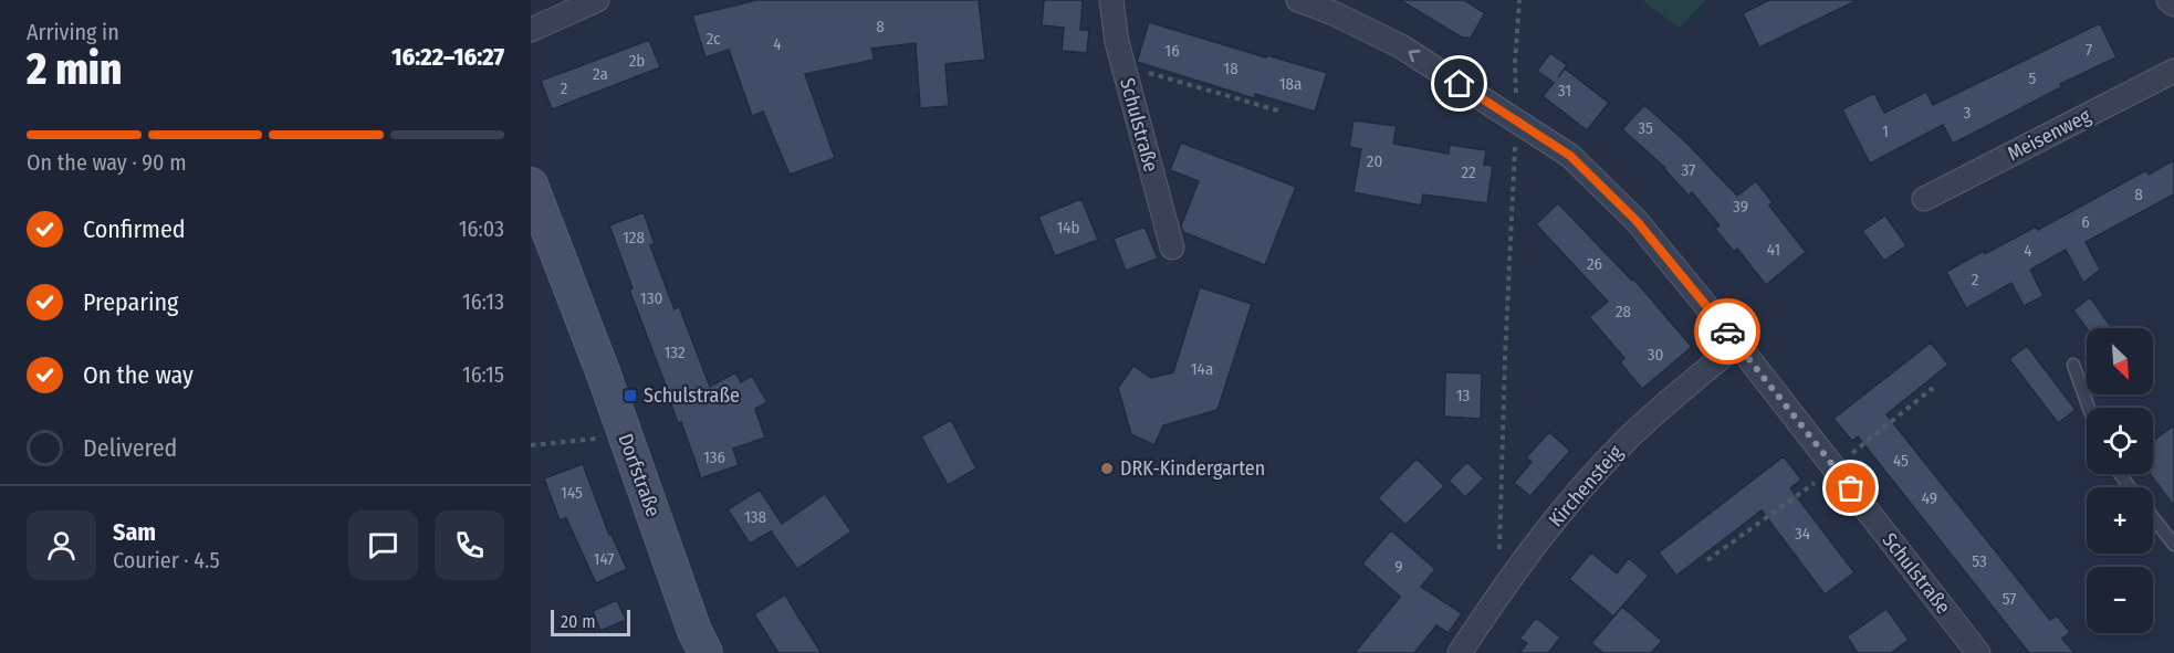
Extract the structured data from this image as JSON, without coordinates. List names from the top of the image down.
{
  "streets": {
    "street": [
      "Schulstraße",
      "Meisenweg",
      "Dorfstraße",
      "Kirchensteig"
    ]
  },
  "crossings": [
    ["Schulstraße", "Kirchensteig"]
  ],
  "places": {
    "transit": ["Schulstraße"],
    "other": ["DRK-Kindergarten"]
  },
  "house_numbers": [
    "8",
    "2c",
    "4",
    "7",
    "16",
    "2b",
    "18",
    "2a",
    "5",
    "18a",
    "2",
    "31",
    "3",
    "35",
    "1",
    "20",
    "37",
    "22",
    "8",
    "39",
    "6",
    "14b",
    "128",
    "41",
    "4",
    "26",
    "2",
    "130",
    "28",
    "132",
    "30",
    "14a",
    "13",
    "136",
    "45",
    "145",
    "49",
    "138",
    "34",
    "147",
    "53",
    "9",
    "57"
  ],
  "scale_bar": "20 m",
  "north": "bottom right",
  "page": {
    "heading": ["2 min", "Arriving in", "16:22–16:27"],
    "panel": ["Sam", "Courier · 4.5"],
    "bar": "On the way · 90 m",
    "list": [
      ["Confirmed", "16:03"],
      ["Preparing", "16:13"],
      ["On the way", "16:15"],
      "Delivered"
    ],
    "map_buttons": ["+", "−"],
    "scale": "20 m"
  }
}
